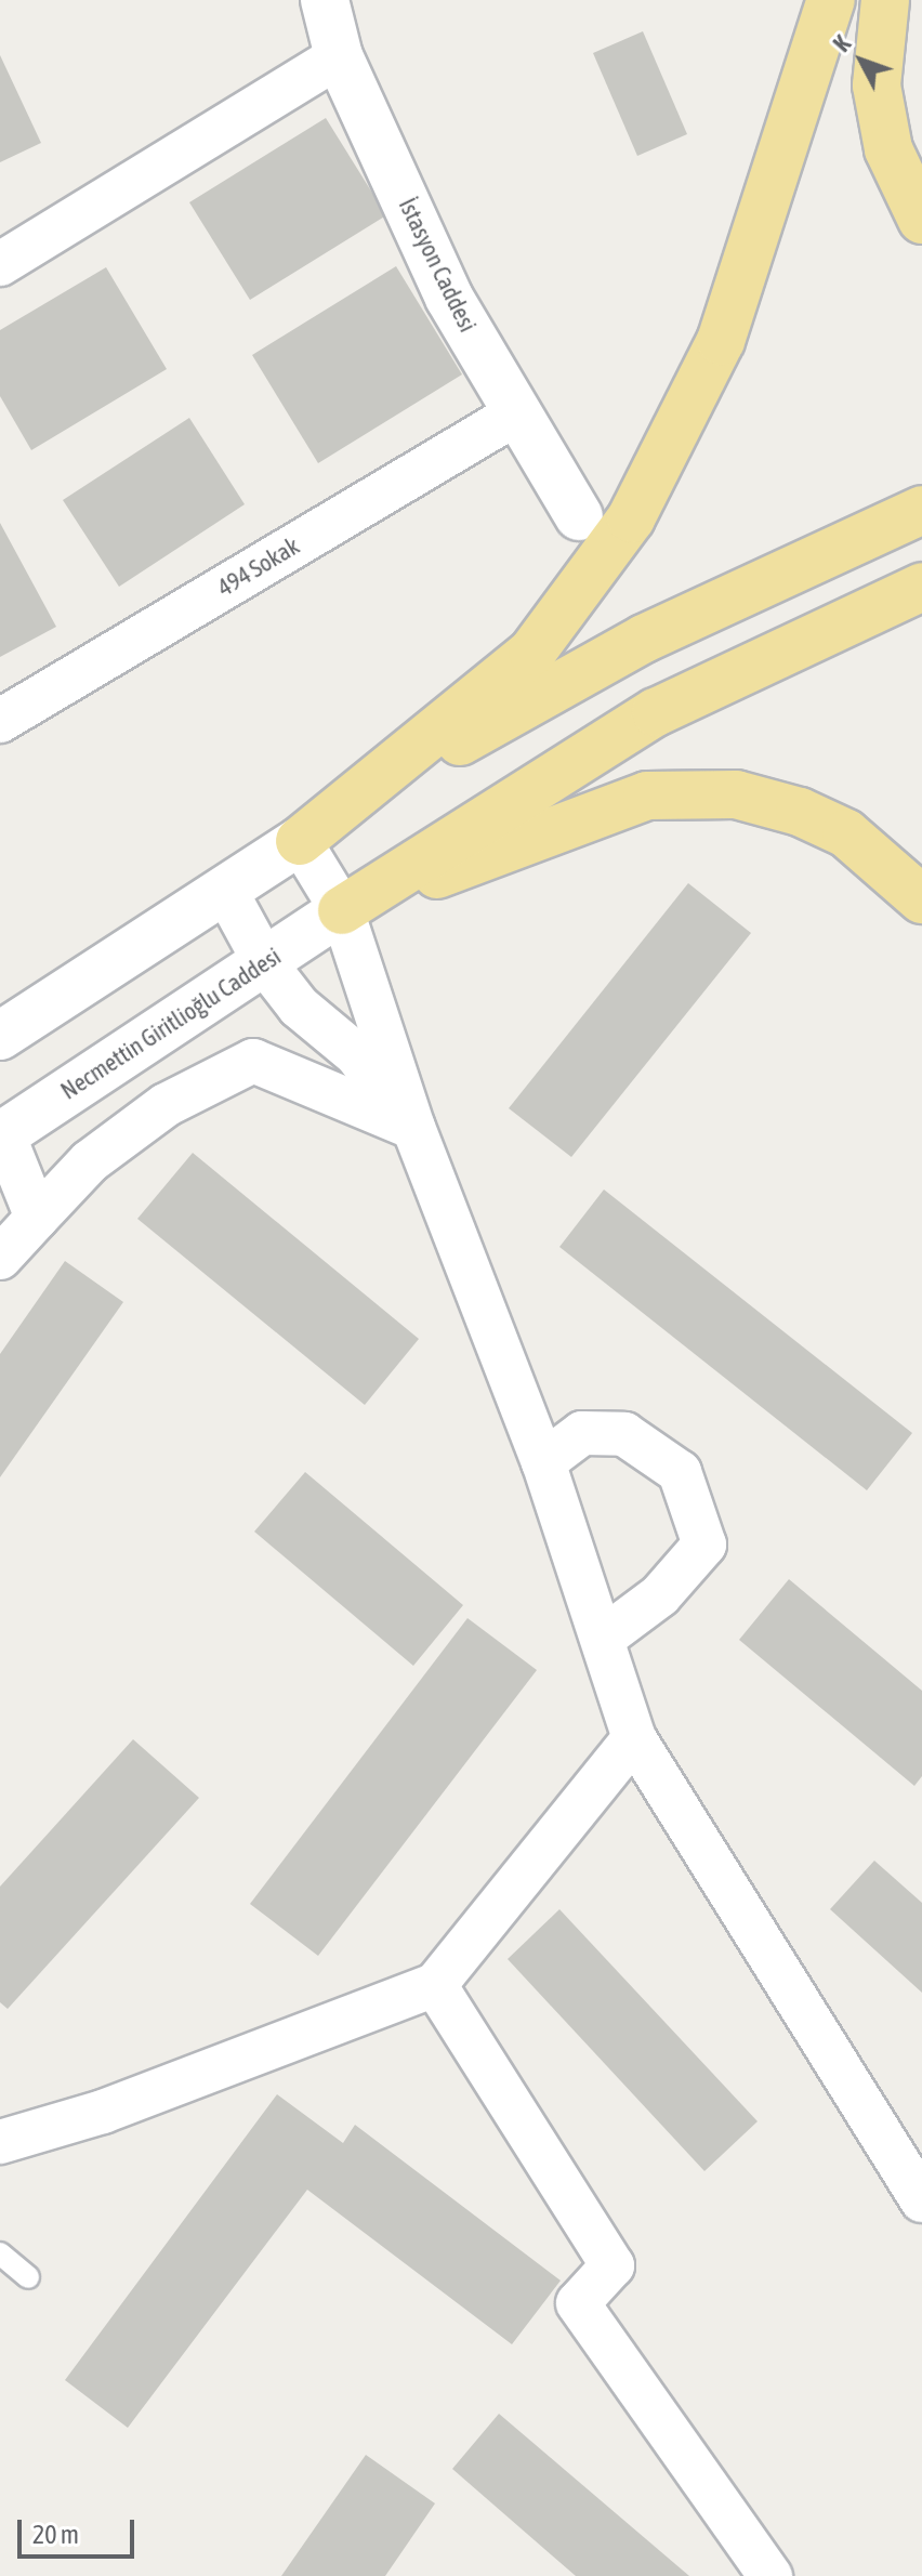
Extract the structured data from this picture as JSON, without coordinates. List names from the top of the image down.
{
  "streets": {
    "street": ["İstasyon Caddesi", "494 Sokak", "Necmettin Giritlioğlu Caddesi"]
  },
  "crossings": [
    ["İstasyon Caddesi", "494 Sokak"]
  ],
  "scale_bar": "20 m",
  "north": "top left"
}
